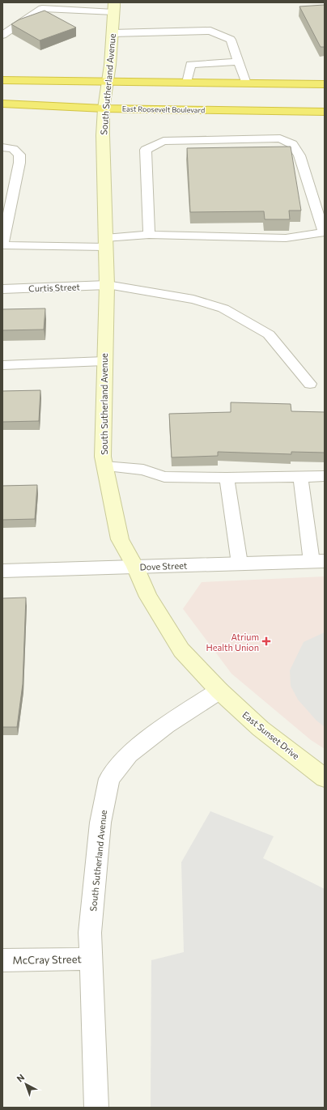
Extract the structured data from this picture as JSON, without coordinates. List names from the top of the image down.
{
  "streets": {
    "highway": ["East Roosevelt Boulevard"],
    "street": [
      "South Sutherland Avenue",
      "Curtis Street",
      "Dove Street",
      "East Sunset Drive",
      "McCray Street"
    ]
  },
  "crossings": [
    ["South Sutherland Avenue", "East Roosevelt Boulevard"],
    ["South Sutherland Avenue", "Curtis Street"],
    ["South Sutherland Avenue", "Dove Street"],
    ["South Sutherland Avenue", "East Sunset Drive"],
    ["South Sutherland Avenue", "McCray Street"]
  ],
  "places": {
    "health": ["Atrium Health Union"]
  },
  "north": "top left"
}
